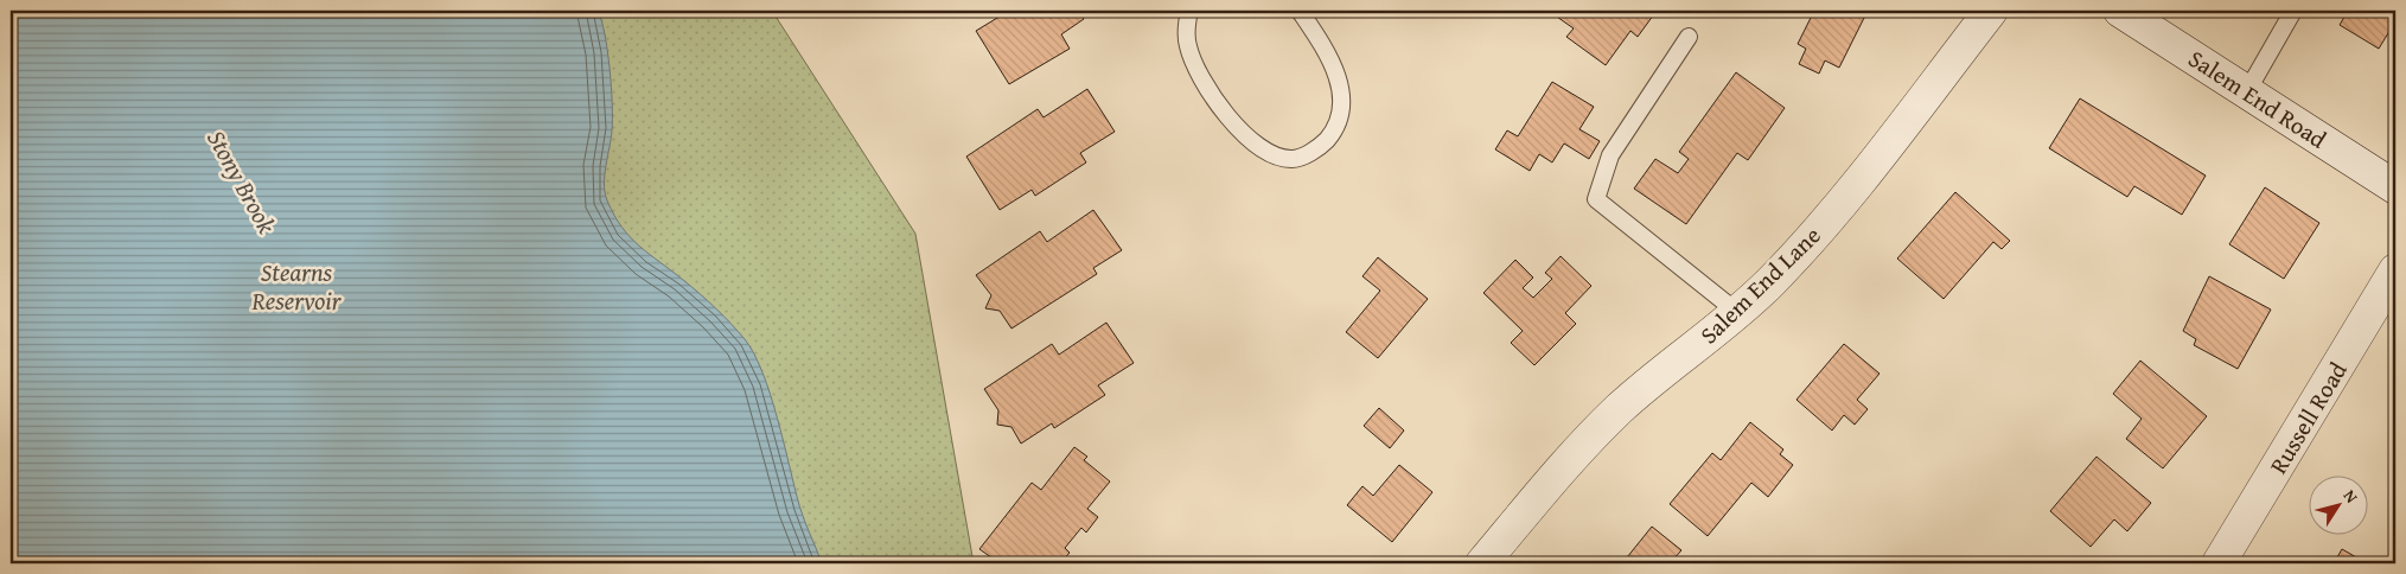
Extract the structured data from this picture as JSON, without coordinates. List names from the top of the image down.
{
  "streets": {
    "street": ["Salem End Road", "Salem End Lane", "Russell Road"]
  },
  "water": ["Stony Brook", "Stearns Reservoir"],
  "north": "top right"
}
